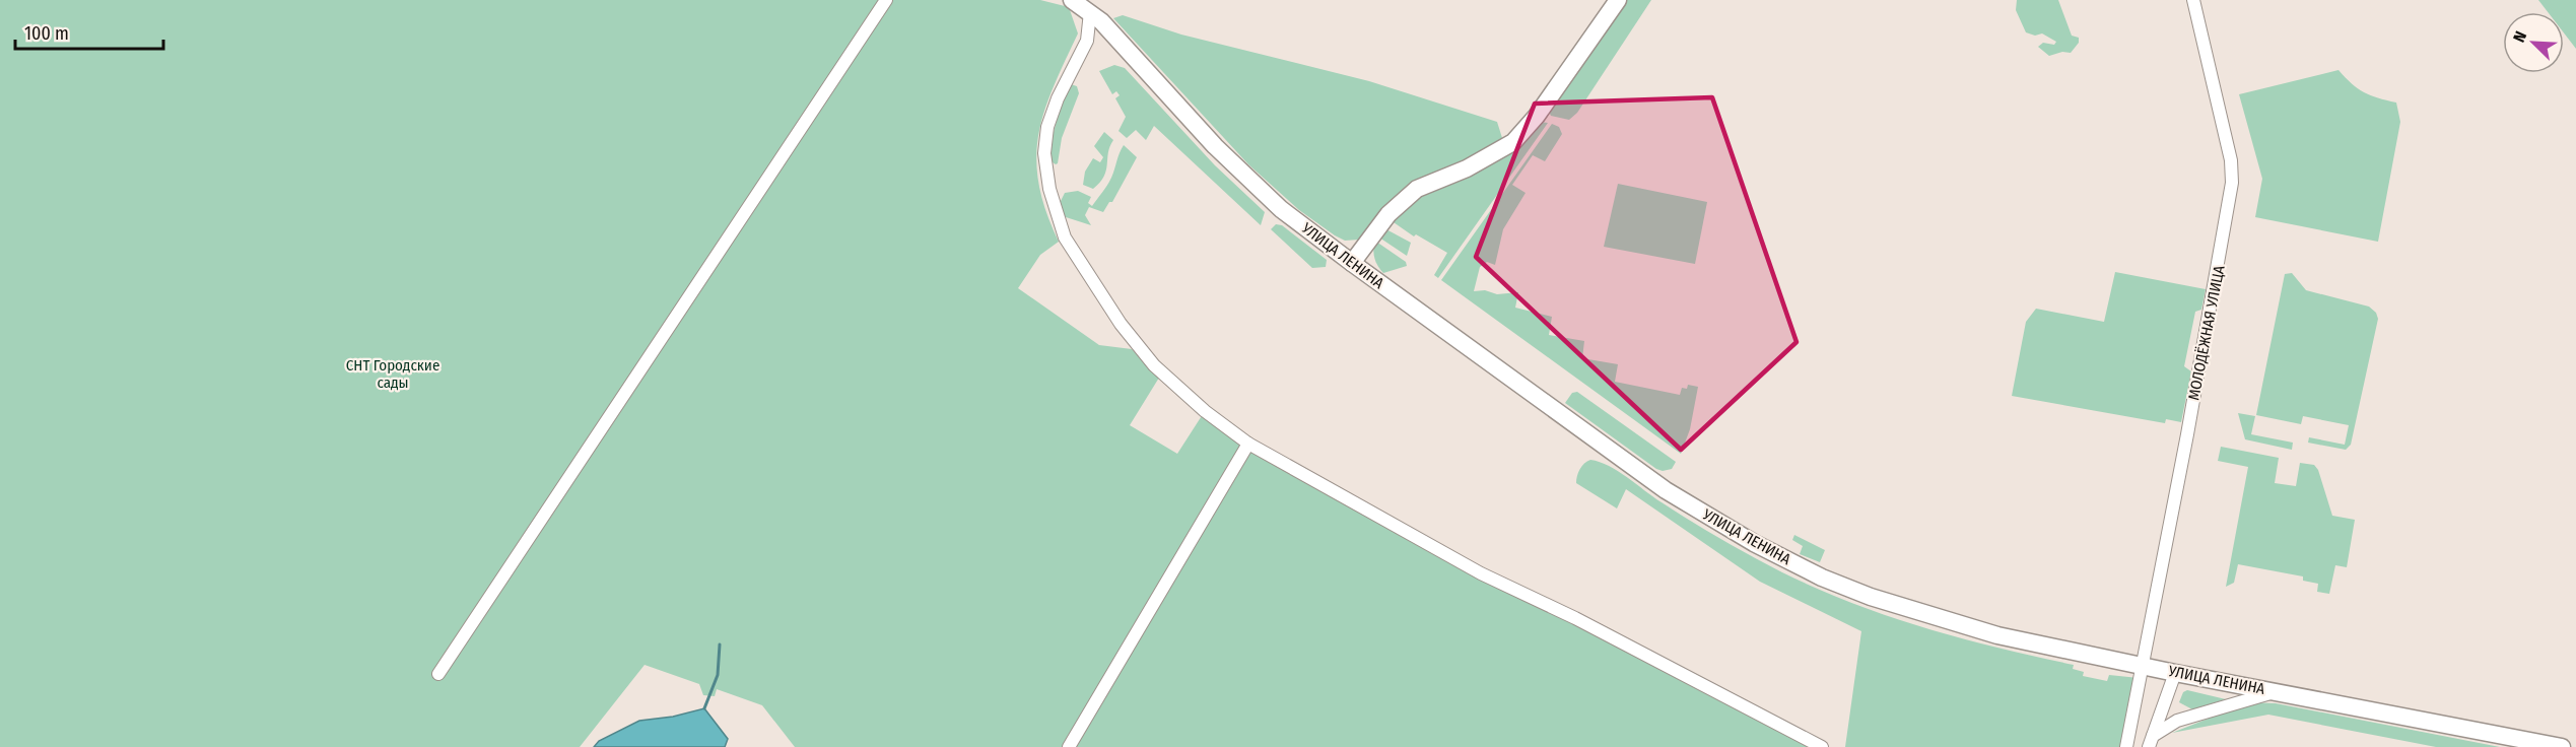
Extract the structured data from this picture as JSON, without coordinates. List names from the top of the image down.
{
  "streets": {
    "main road": ["УЛИЦА ЛЕНИНА"],
    "street": ["МОЛОДЁЖНАЯ УЛИЦА"]
  },
  "crossings": [
    ["УЛИЦА ЛЕНИНА", "МОЛОДЁЖНАЯ УЛИЦА"]
  ],
  "parks": ["СНТ Городские сады"],
  "scale_bar": "100 m",
  "north": "top left"
}
